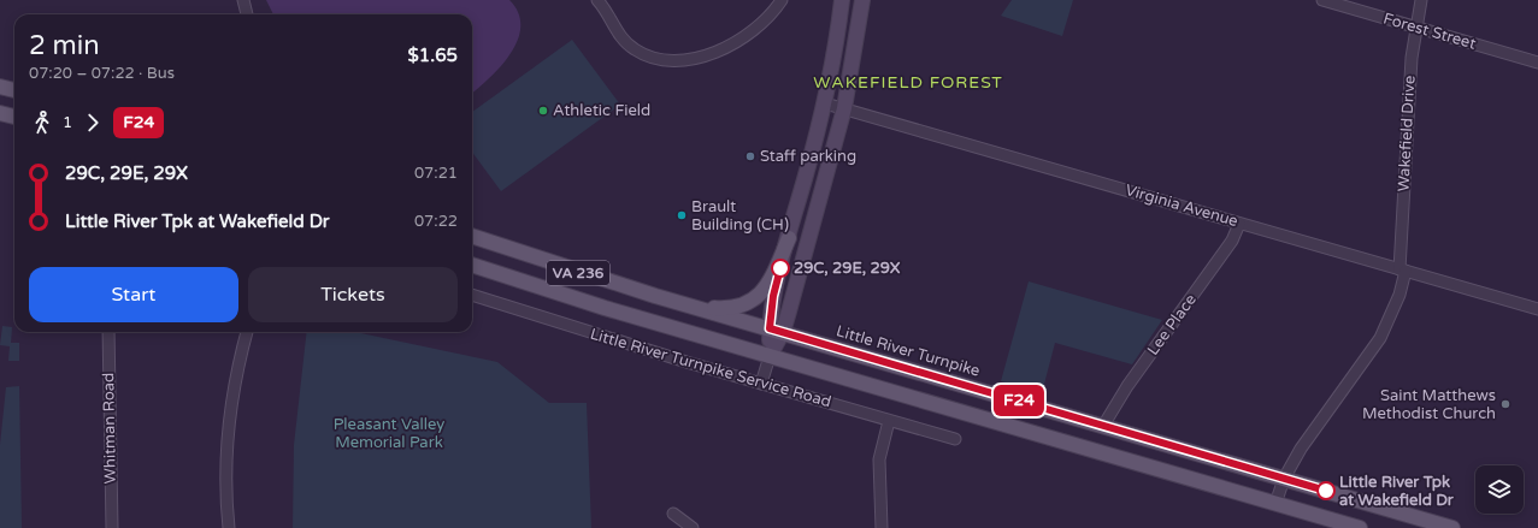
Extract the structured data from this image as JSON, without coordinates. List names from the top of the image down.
{
  "streets": {
    "main road": ["VA 236", "Little River Turnpike"],
    "street": [
      "Forest Street",
      "Wakefield Drive",
      "Virginia Avenue",
      "Lee Place",
      "Little River Turnpike Service Road",
      "Whitman Road"
    ]
  },
  "crossings": [
    ["Forest Street", "Wakefield Drive"],
    ["Wakefield Drive", "Virginia Avenue"],
    ["Wakefield Drive", "VA 236"],
    ["Wakefield Drive", "Little River Turnpike"],
    ["Virginia Avenue", "Lee Place"],
    ["Lee Place", "Little River Turnpike"]
  ],
  "districts": ["WAKEFIELD FOREST"],
  "parks": ["Pleasant Valley Memorial Park"],
  "places": [
    "Athletic Field",
    "Staff parking",
    "Brault Building (CH)",
    "29C, 29E, 29X",
    "Saint Matthews Methodist Church",
    "Little River Tpk at Wakefield Dr"
  ],
  "lines": ["bus line F24"],
  "page": {
    "on_map": "F24",
    "heading": ["2 min", "07:20 – 07:22 · Bus", "$1.65"],
    "legs": ["1", "F24"],
    "list": [
      {
        "name": "29C, 29E, 29X",
        "value": "07:21"
      },
      {
        "name": "Little River Tpk at Wakefield Dr",
        "value": "07:22"
      }
    ],
    "buttons": ["Start", "Tickets"]
  }
}
